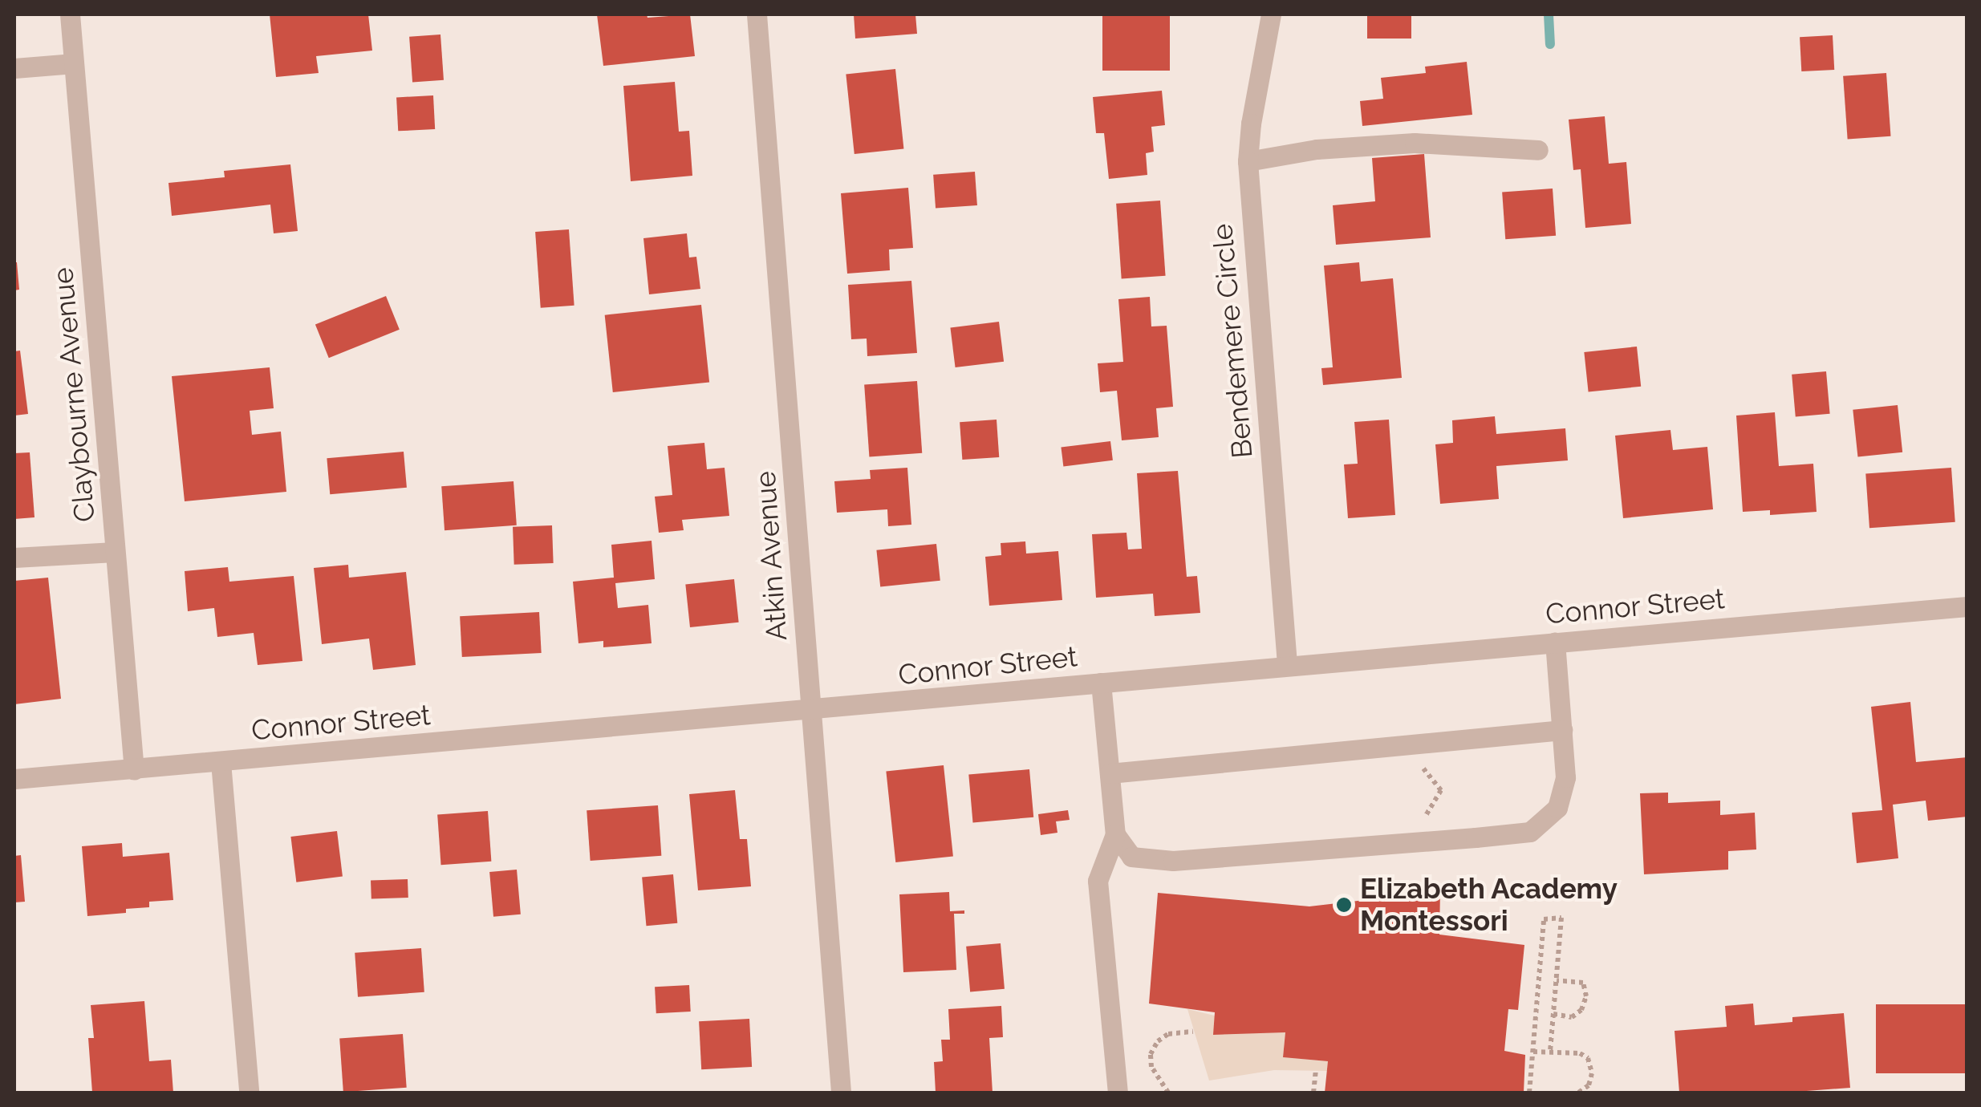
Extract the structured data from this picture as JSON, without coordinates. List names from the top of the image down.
{
  "streets": {
    "street": [
      "Bendemere Circle",
      "Claybourne Avenue",
      "Atkin Avenue",
      "Connor Street"
    ]
  },
  "crossings": [
    ["Bendemere Circle", "Connor Street"],
    ["Claybourne Avenue", "Connor Street"],
    ["Atkin Avenue", "Connor Street"]
  ],
  "places": ["Elizabeth Academy Montessori"]
}
